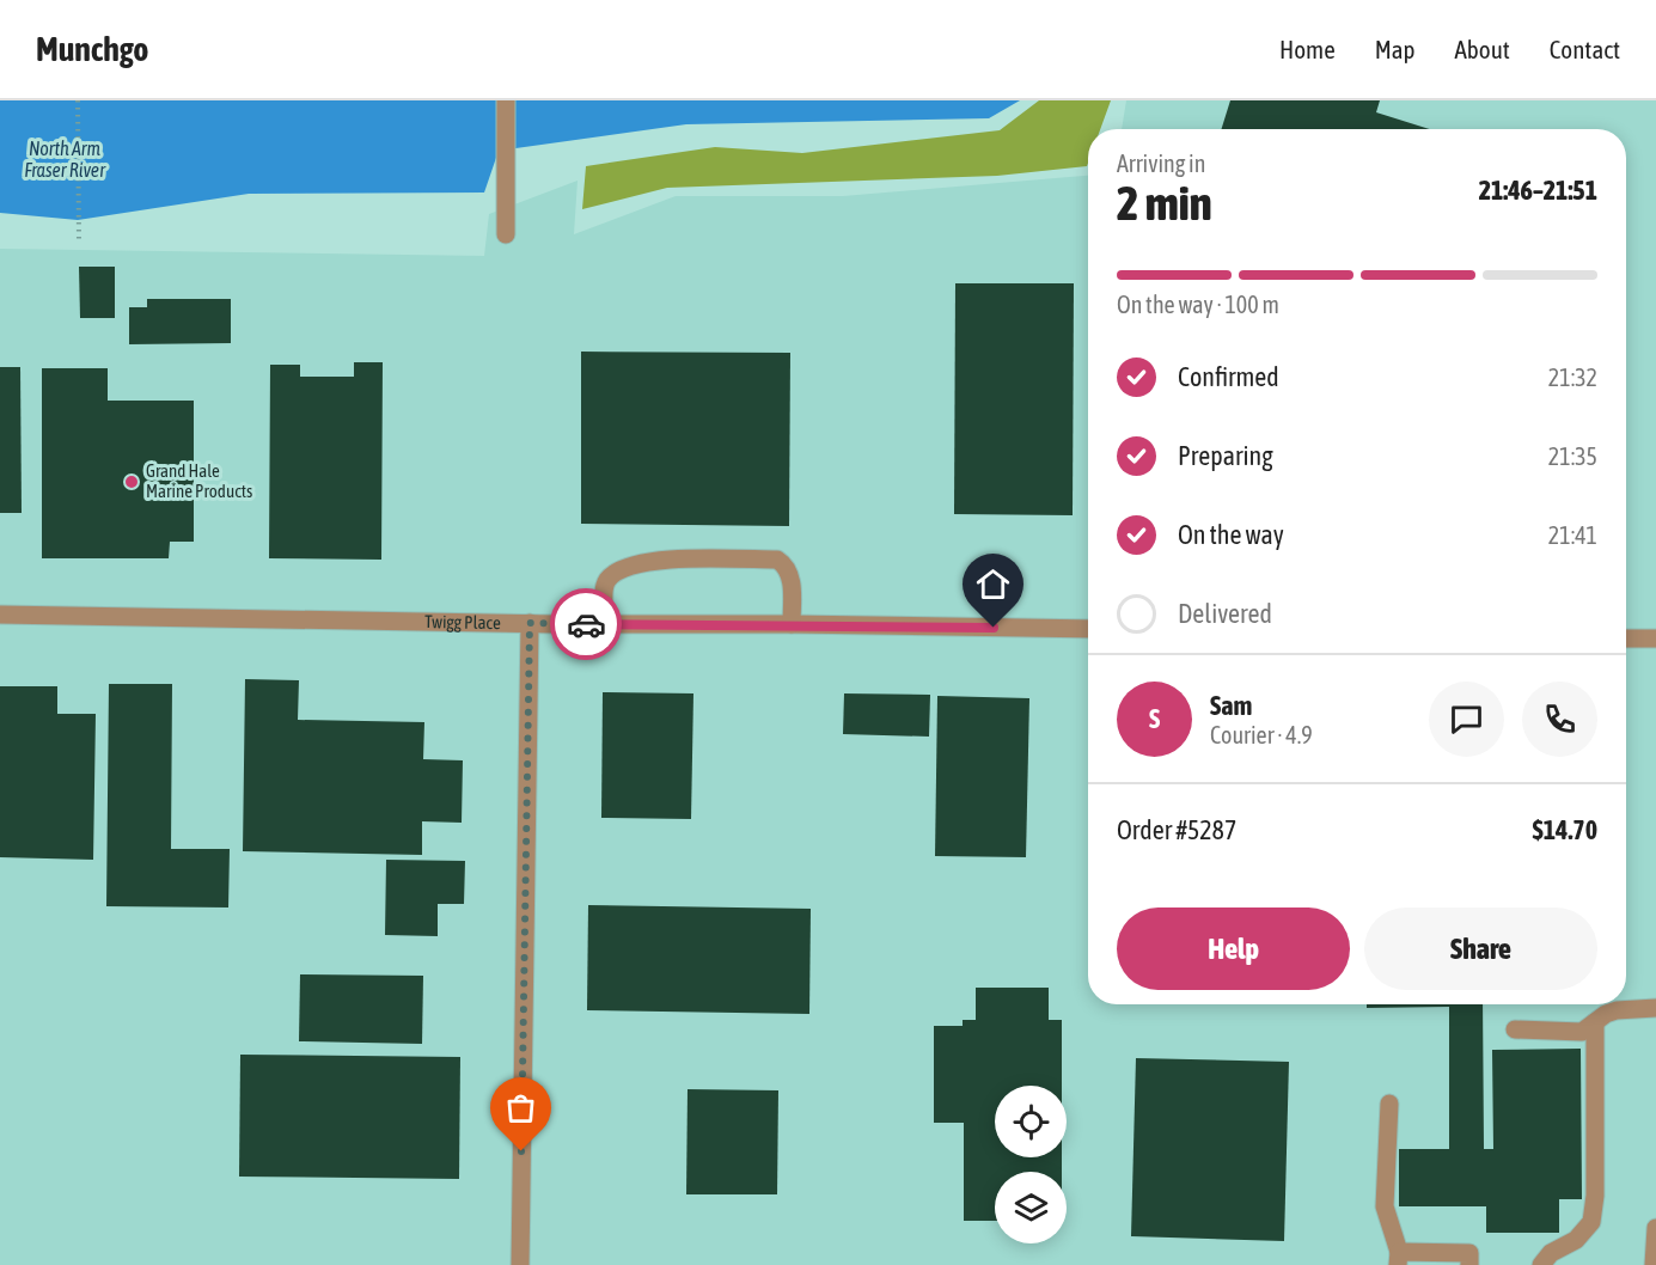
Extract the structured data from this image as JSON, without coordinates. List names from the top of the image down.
{
  "streets": {
    "street": ["Twigg Place"]
  },
  "water": ["North Arm Fraser River"],
  "places": ["Grand Hale Marine Products"],
  "page": {
    "header": "Munchgo",
    "nav": [
      "Home",
      "Map",
      "About",
      "Contact"
    ],
    "heading": ["2 min", "Arriving in", "21:46–21:51"],
    "panel": [
      "Sam",
      "Courier · 4.9",
      "Order #5287",
      "$14.70"
    ],
    "bar": "On the way · 100 m",
    "list": [
      ["Confirmed", "21:32"],
      ["Preparing", "21:35"],
      ["On the way", "21:41"],
      "Delivered"
    ],
    "round": "S",
    "buttons": ["Help", "Share"]
  }
}
